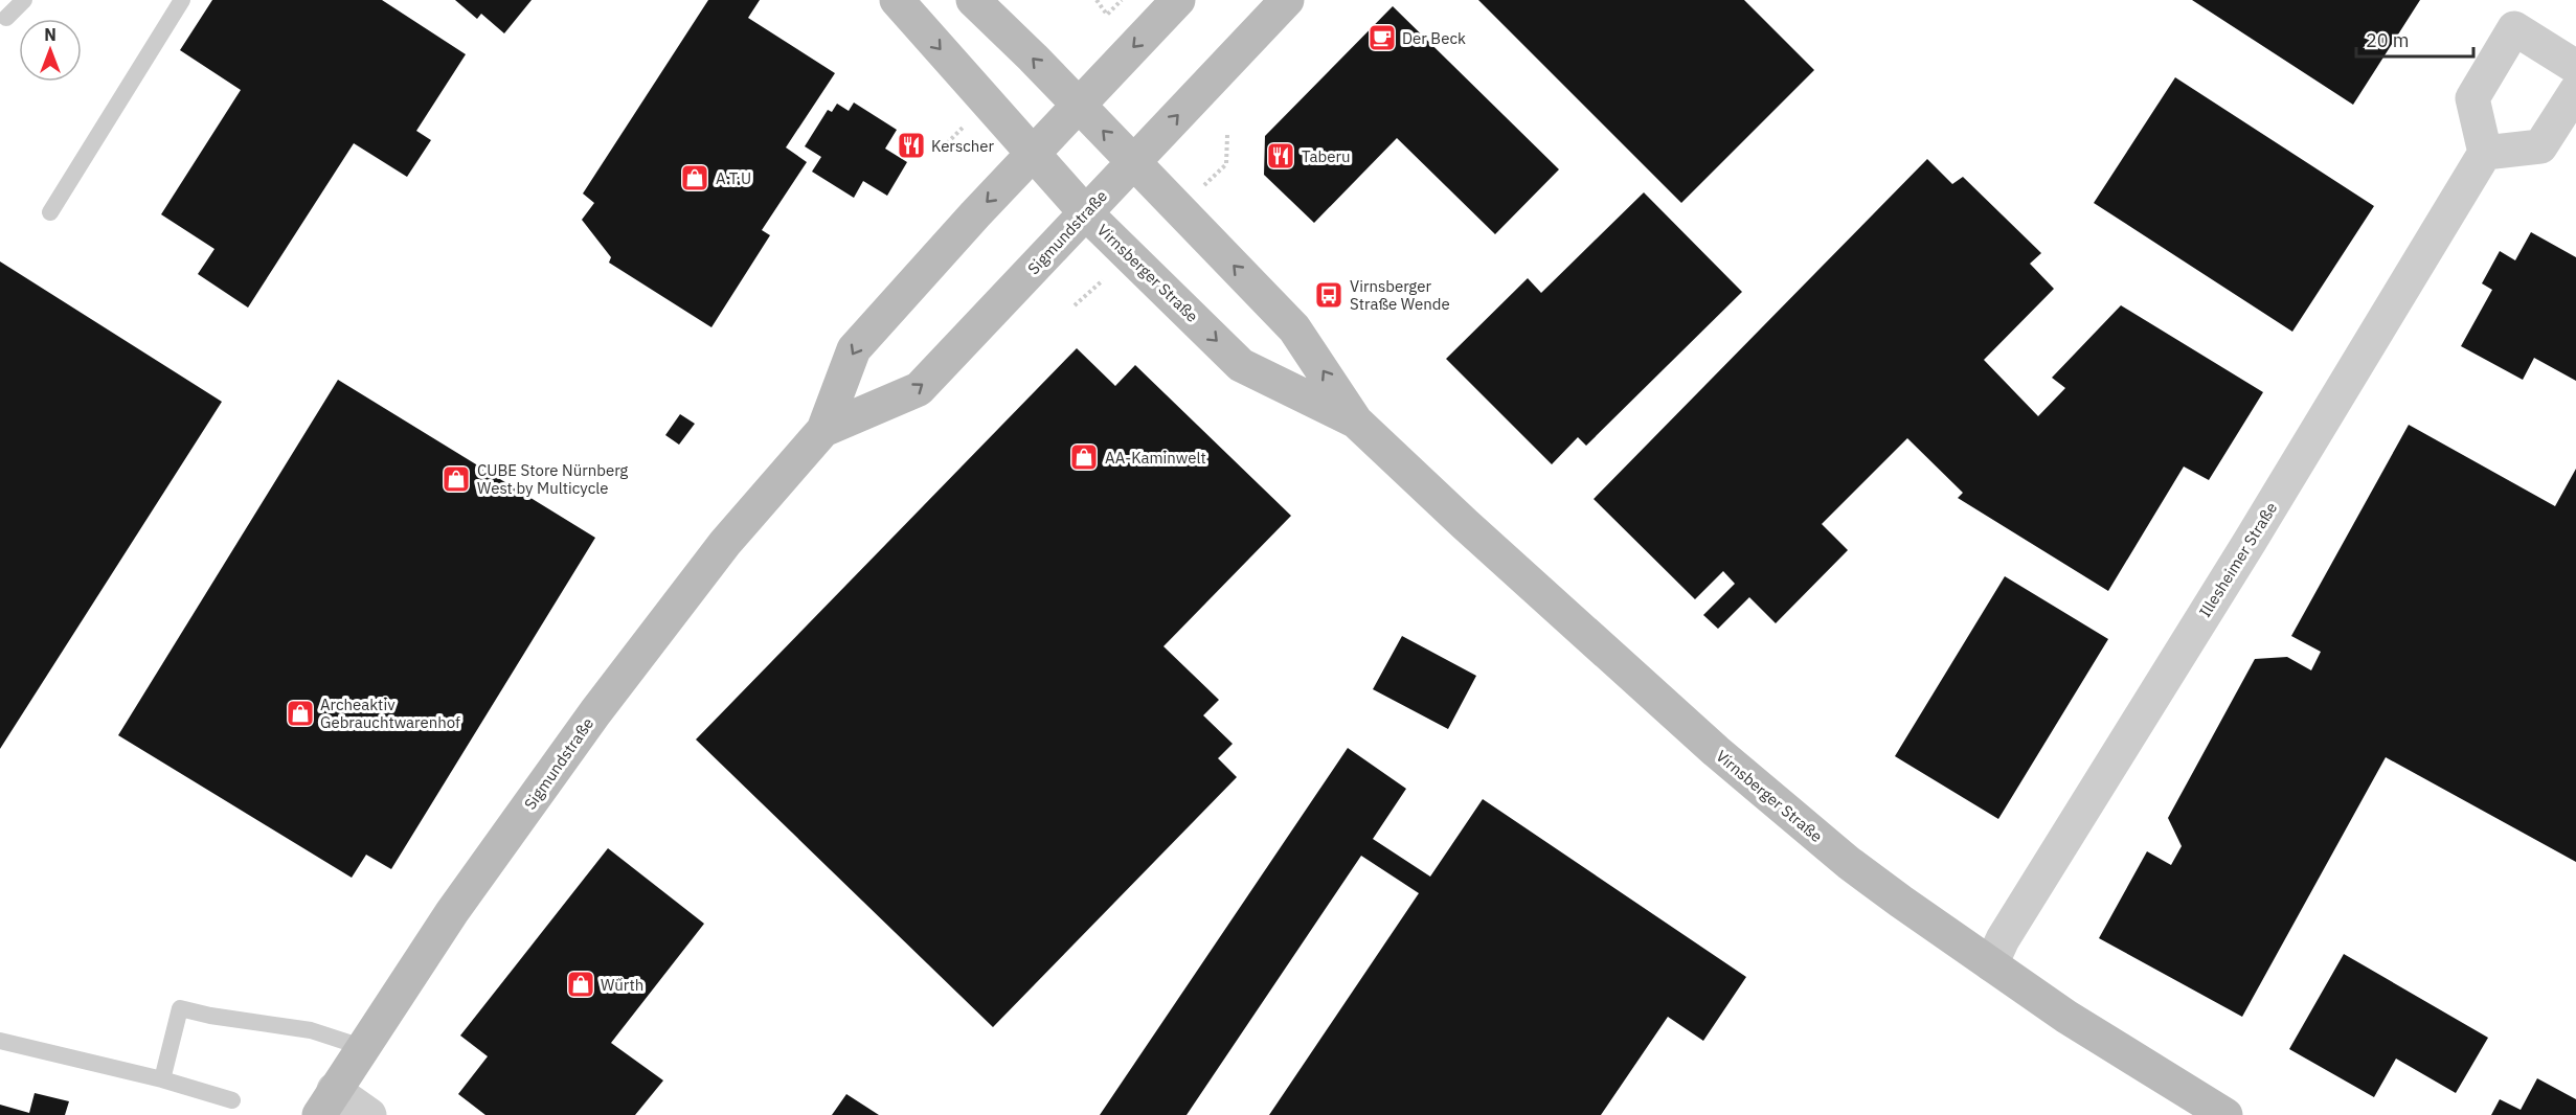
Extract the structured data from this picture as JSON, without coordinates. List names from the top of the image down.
{
  "streets": {
    "main road": ["Sigmundstraße", "Virnsberger Straße"],
    "street": ["Illesheimer Straße"]
  },
  "crossings": [
    ["Sigmundstraße", "Virnsberger Straße"],
    ["Virnsberger Straße", "Illesheimer Straße"]
  ],
  "places": {
    "cafe": ["Der Beck"],
    "restaurant": ["Kerscher", "Taberu"],
    "shop": [
      "A.T.U",
      "AA-Kaminwelt",
      "CUBE Store Nürnberg West by Multicycle",
      "Archeaktiv Gebrauchtwarenhof",
      "Würth"
    ],
    "bus stop": ["Virnsberger Straße Wende"]
  },
  "scale_bar": "20 m",
  "north": "top"
}
